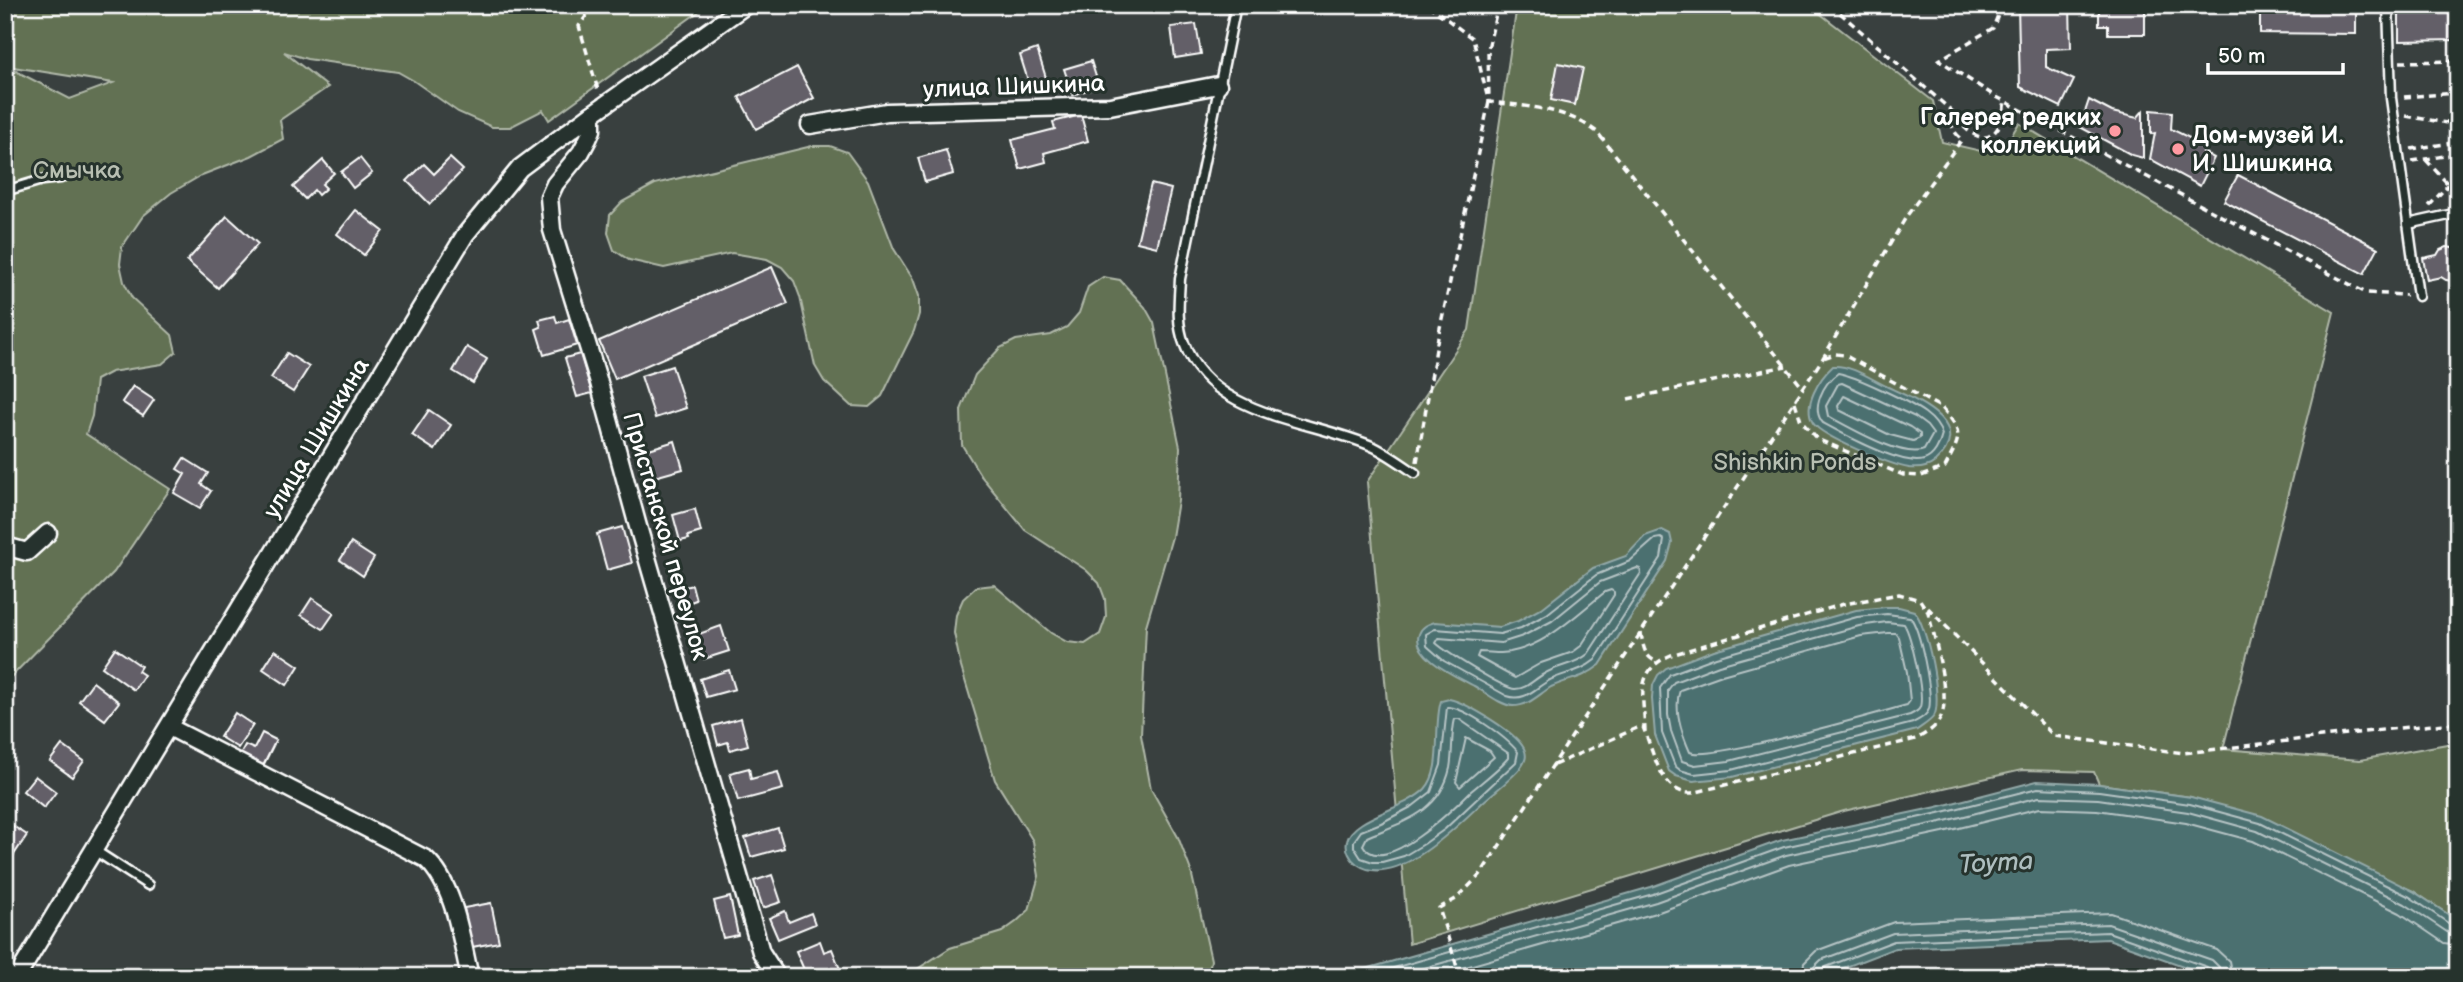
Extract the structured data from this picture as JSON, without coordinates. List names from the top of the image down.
{
  "streets": {
    "street": ["улица Шишкина", "Пристанской переулок"]
  },
  "crossings": [
    ["улица Шишкина", "Пристанской переулок"]
  ],
  "water": ["Toyma"],
  "parks": ["Смычка", "Shishkin Ponds"],
  "places": ["Галерея редких коллекций", "Дом-музей И. И. Шишкина"],
  "scale_bar": "50 m"
}
